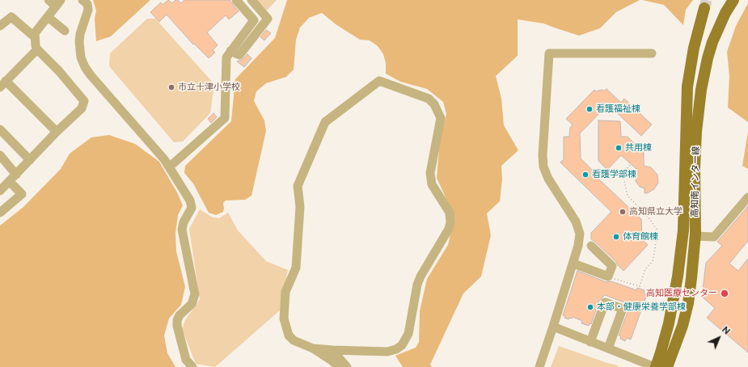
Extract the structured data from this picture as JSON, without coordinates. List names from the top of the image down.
{
  "streets": {
    "main road": ["高知南インター線"]
  },
  "places": [
    "市立十津小学校",
    "看護福祉棟",
    "共用棟",
    "看護学部棟",
    "高知県立大学",
    "体育館棟",
    "高知医療センター",
    "本部・健康栄養学部棟"
  ],
  "north": "top right"
}
